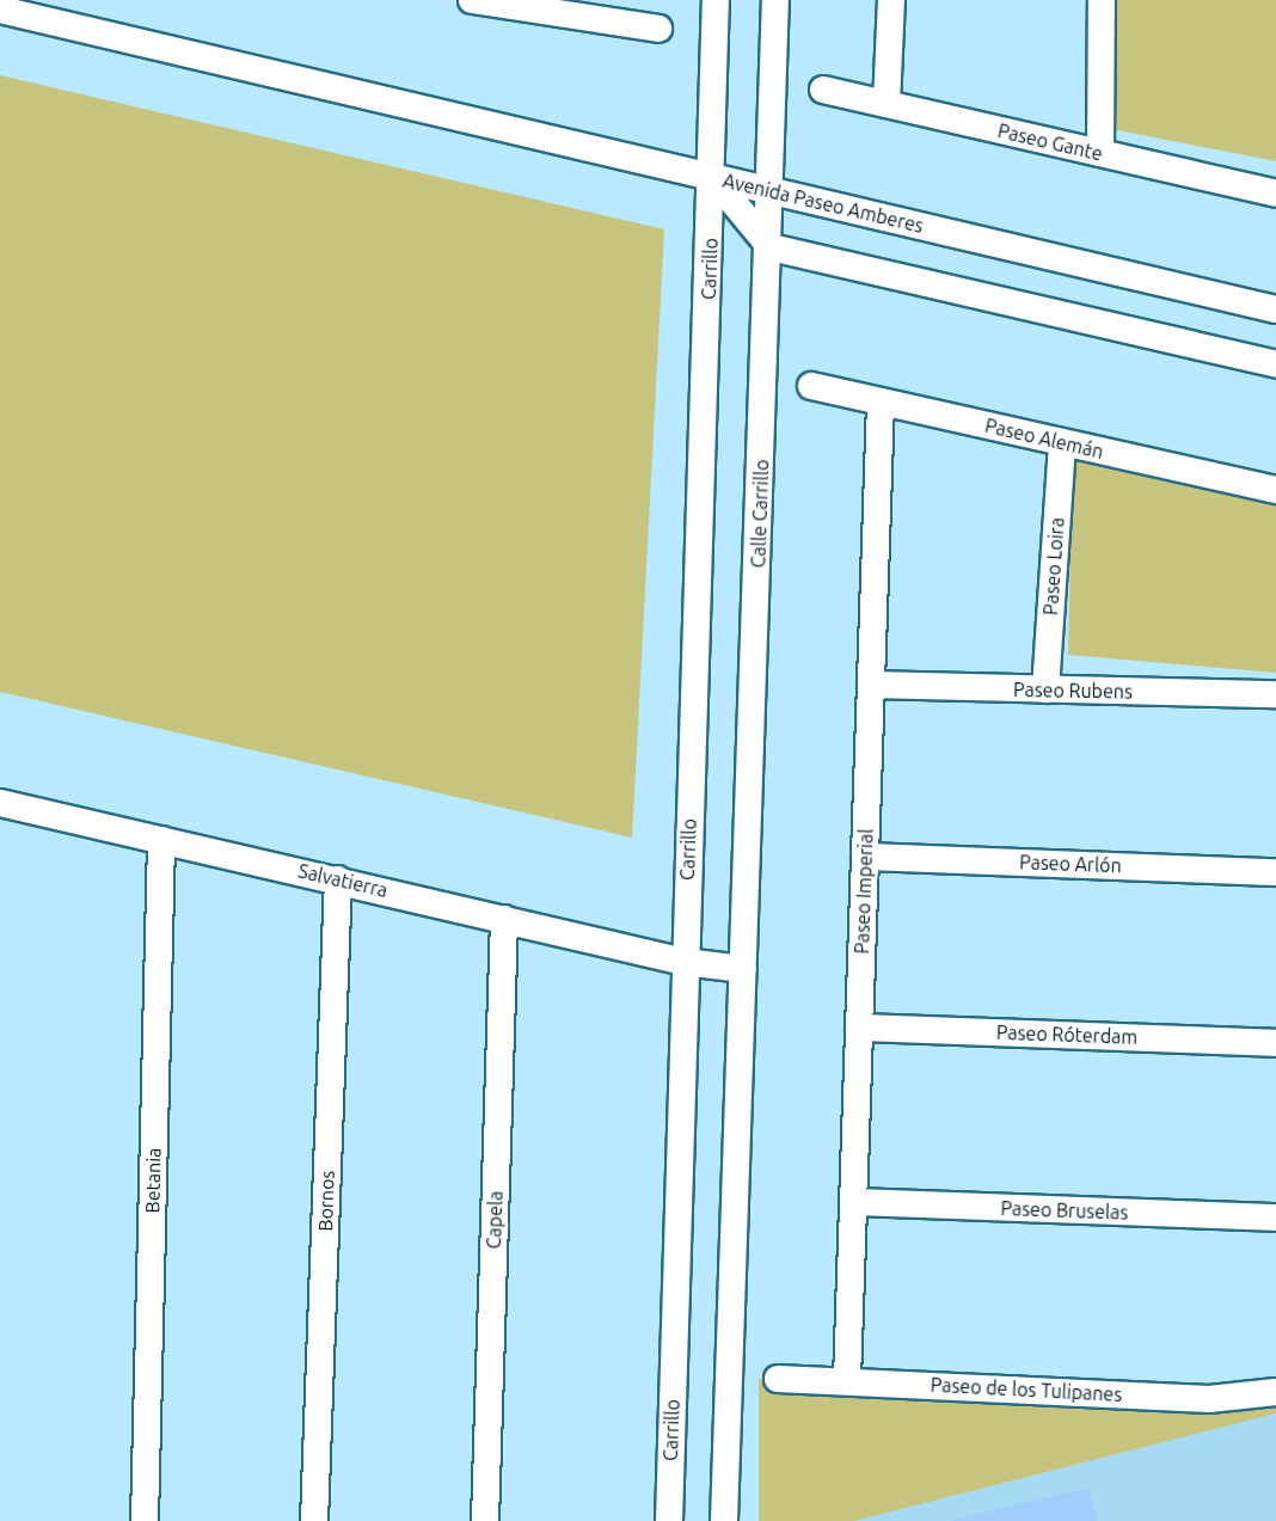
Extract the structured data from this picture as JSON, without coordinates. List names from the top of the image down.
{
  "streets": {
    "street": [
      "Paseo Gante",
      "Avenida Paseo Amberes",
      "Carrillo",
      "Paseo Alemán",
      "Calle Carrillo",
      "Paseo Loira",
      "Paseo Rubens",
      "Paseo Arlón",
      "Salvatierra",
      "Paseo Imperial",
      "Paseo Róterdam",
      "Betania",
      "Bornos",
      "Paseo Bruselas",
      "Capela",
      "Paseo de los Tulipanes"
    ]
  },
  "crossings": [
    ["Avenida Paseo Amberes", "Carrillo"],
    ["Avenida Paseo Amberes", "Calle Carrillo"],
    ["Carrillo", "Salvatierra"],
    ["Paseo Alemán", "Paseo Loira"],
    ["Paseo Alemán", "Paseo Imperial"],
    ["Paseo Loira", "Paseo Rubens"],
    ["Paseo Rubens", "Paseo Imperial"],
    ["Paseo Arlón", "Paseo Imperial"],
    ["Salvatierra", "Betania"],
    ["Salvatierra", "Bornos"],
    ["Salvatierra", "Capela"],
    ["Paseo Imperial", "Paseo Róterdam"],
    ["Paseo Imperial", "Paseo Bruselas"],
    ["Paseo Imperial", "Paseo de los Tulipanes"]
  ]
}
